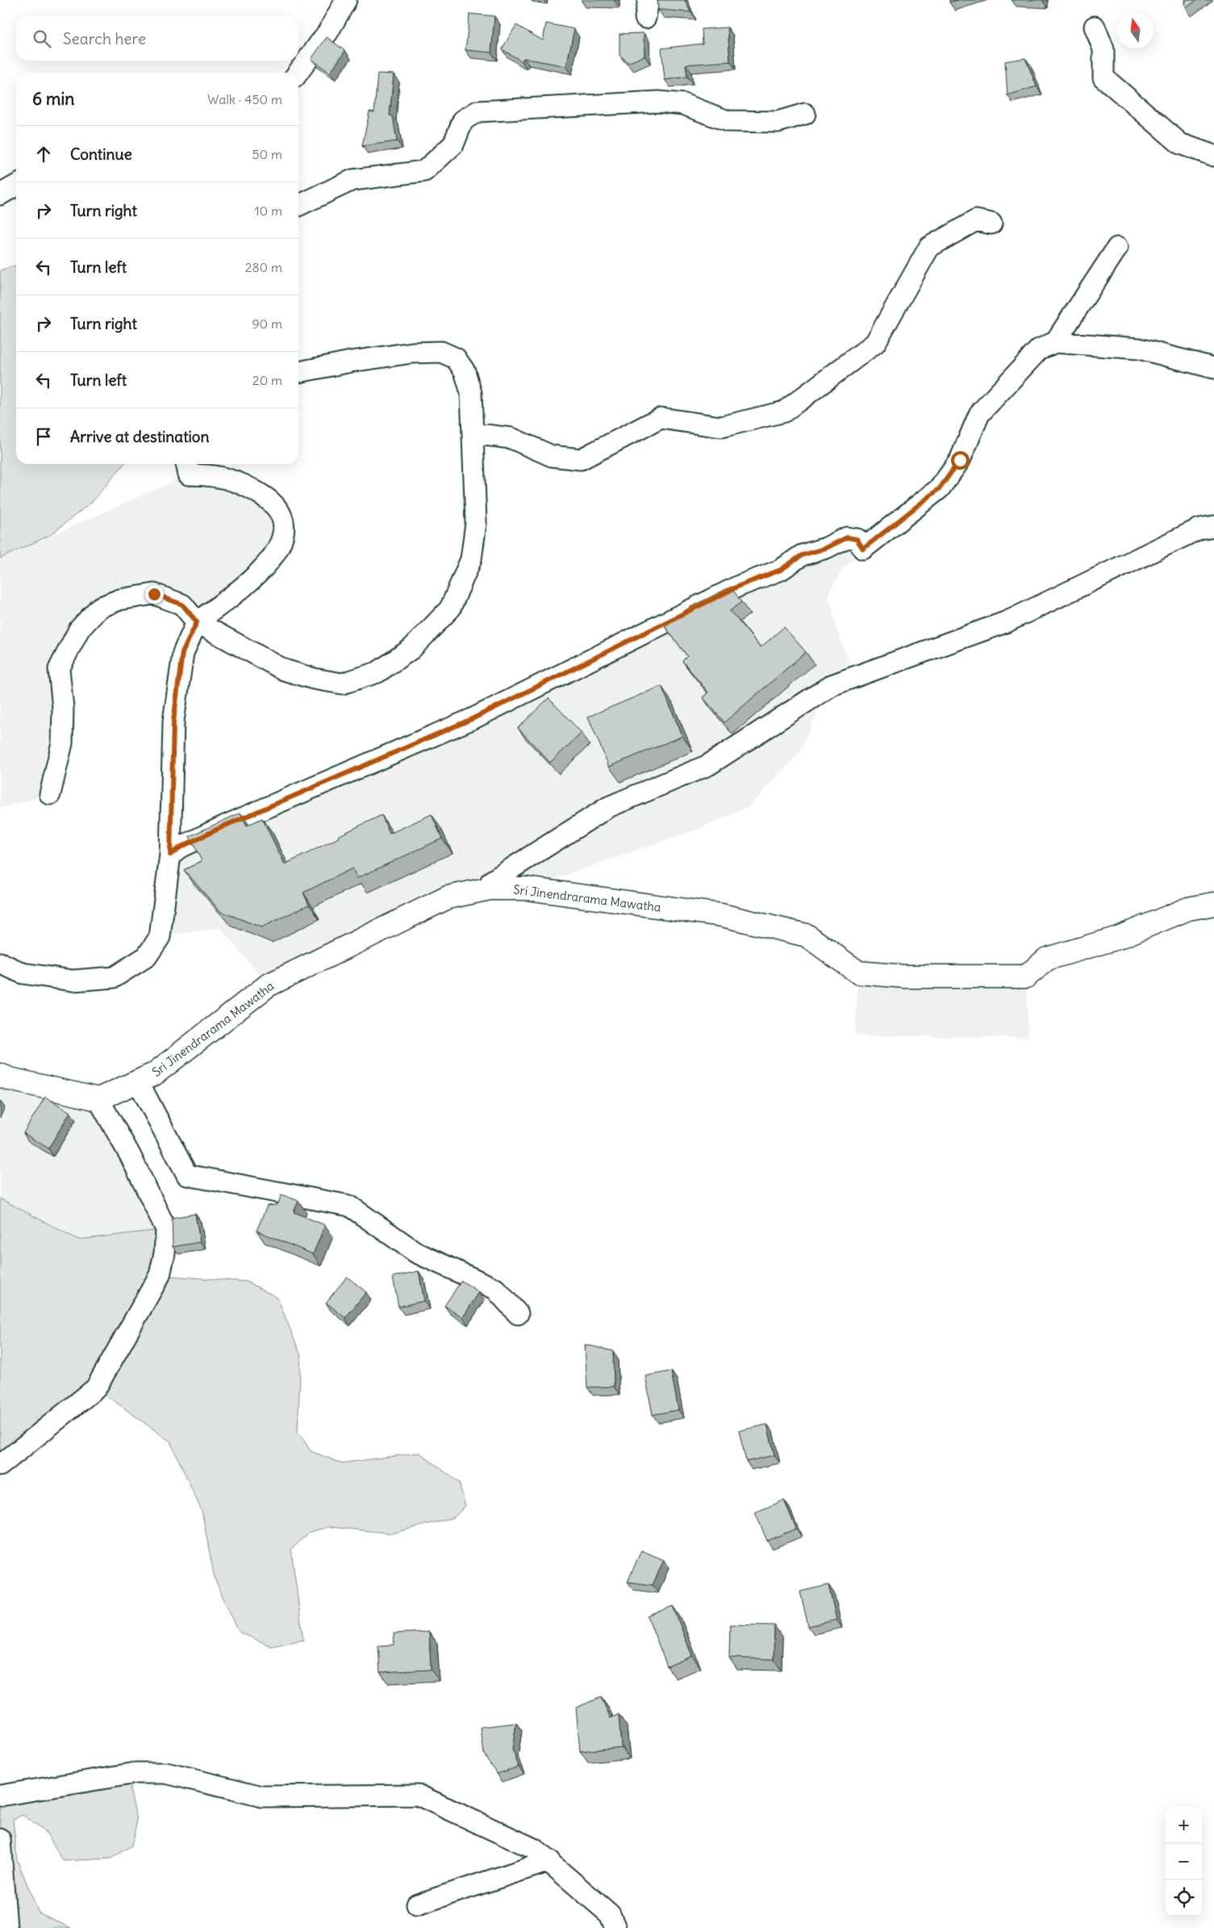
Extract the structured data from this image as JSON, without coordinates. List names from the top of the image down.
{
  "streets": {
    "main road": ["Sri Jinendrarama Mawatha"]
  },
  "north": "top",
  "page": {
    "search": "Search here",
    "heading": ["6 min", "Walk · 450 m"],
    "list": [
      ["Continue", "50 m"],
      ["Turn right", "10 m"],
      ["Turn left", "280 m"],
      ["Turn right", "90 m"],
      ["Turn left", "20 m"],
      "Arrive at destination"
    ],
    "map_buttons": ["+", "−"]
  }
}
